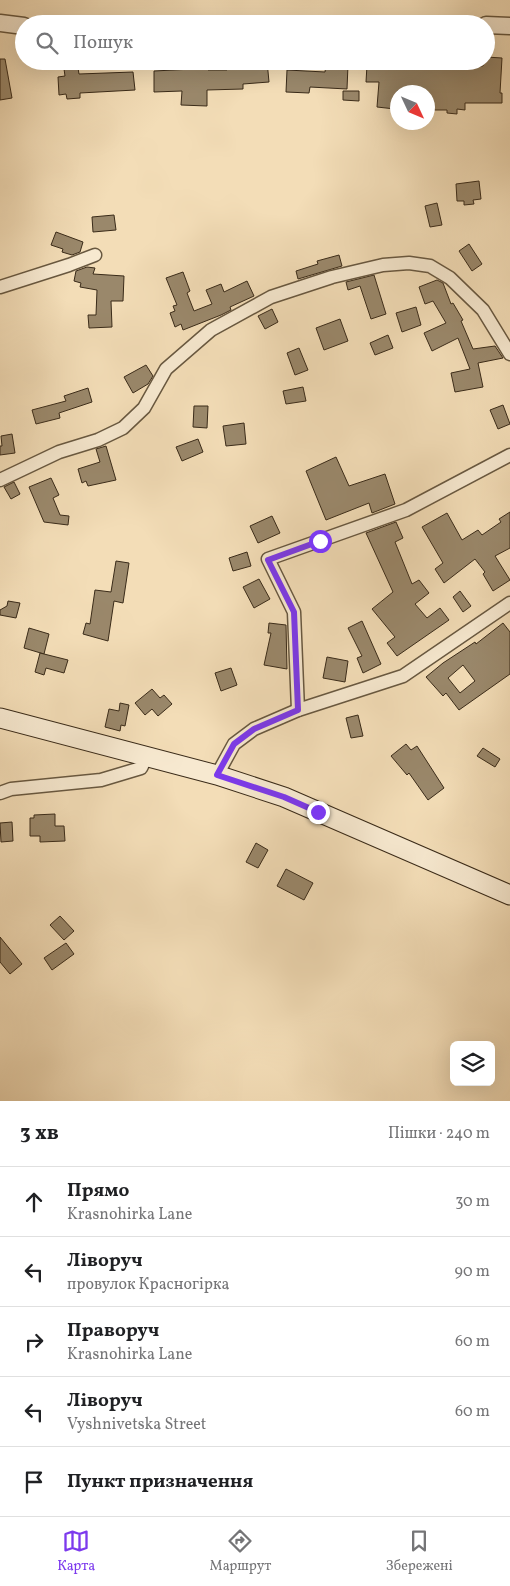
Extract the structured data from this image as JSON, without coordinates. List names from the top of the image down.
{
  "north": "bottom right",
  "page": {
    "search": "Пошук",
    "heading": ["3 хв", "Пішки · 240 m"],
    "list": [
      ["Прямо", "Krasnohirka Lane", "30 m"],
      ["Ліворуч", "провулок Красногірка", "90 m"],
      ["Праворуч", "Krasnohirka Lane", "60 m"],
      ["Ліворуч", "Vyshnivetska Street", "60 m"],
      "Пункт призначення"
    ],
    "nav": ["Карта", "Маршрут", "Збережені"]
  }
}
